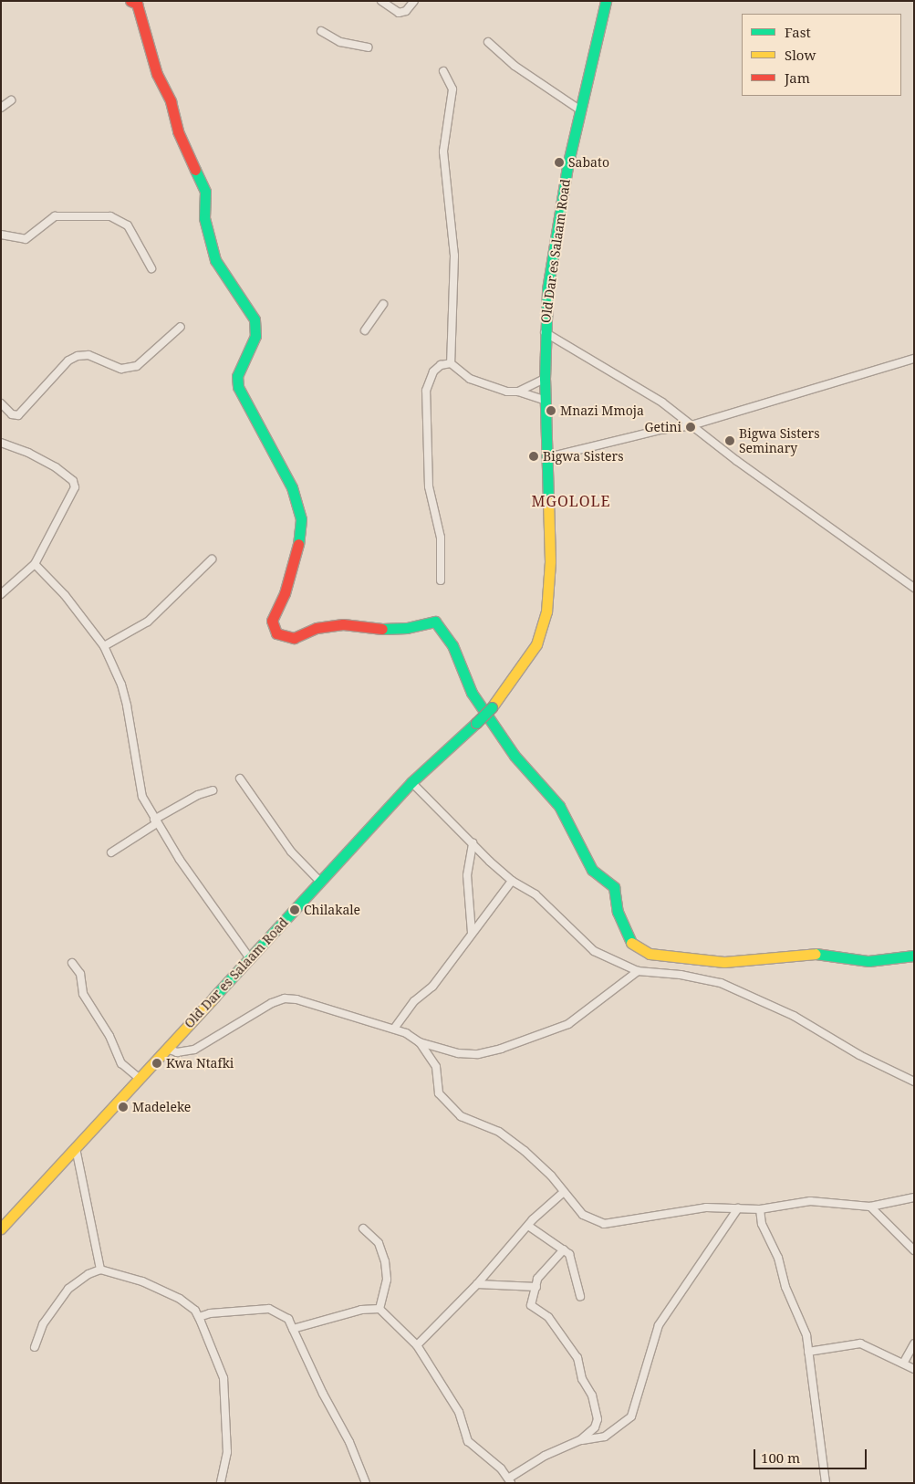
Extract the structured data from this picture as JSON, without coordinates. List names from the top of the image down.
{
  "streets": {
    "street": ["Old Dar es Salaam Road"]
  },
  "districts": ["MGOLOLE"],
  "places": [
    "Sabato",
    "Mnazi Mmoja",
    "Getini",
    "Bigwa Sisters Seminary",
    "Bigwa Sisters",
    "Chilakale",
    "Kwa Ntafki",
    "Madeleke"
  ],
  "legend": ["Fast", "Slow", "Jam"],
  "scale_bar": "100 m"
}
